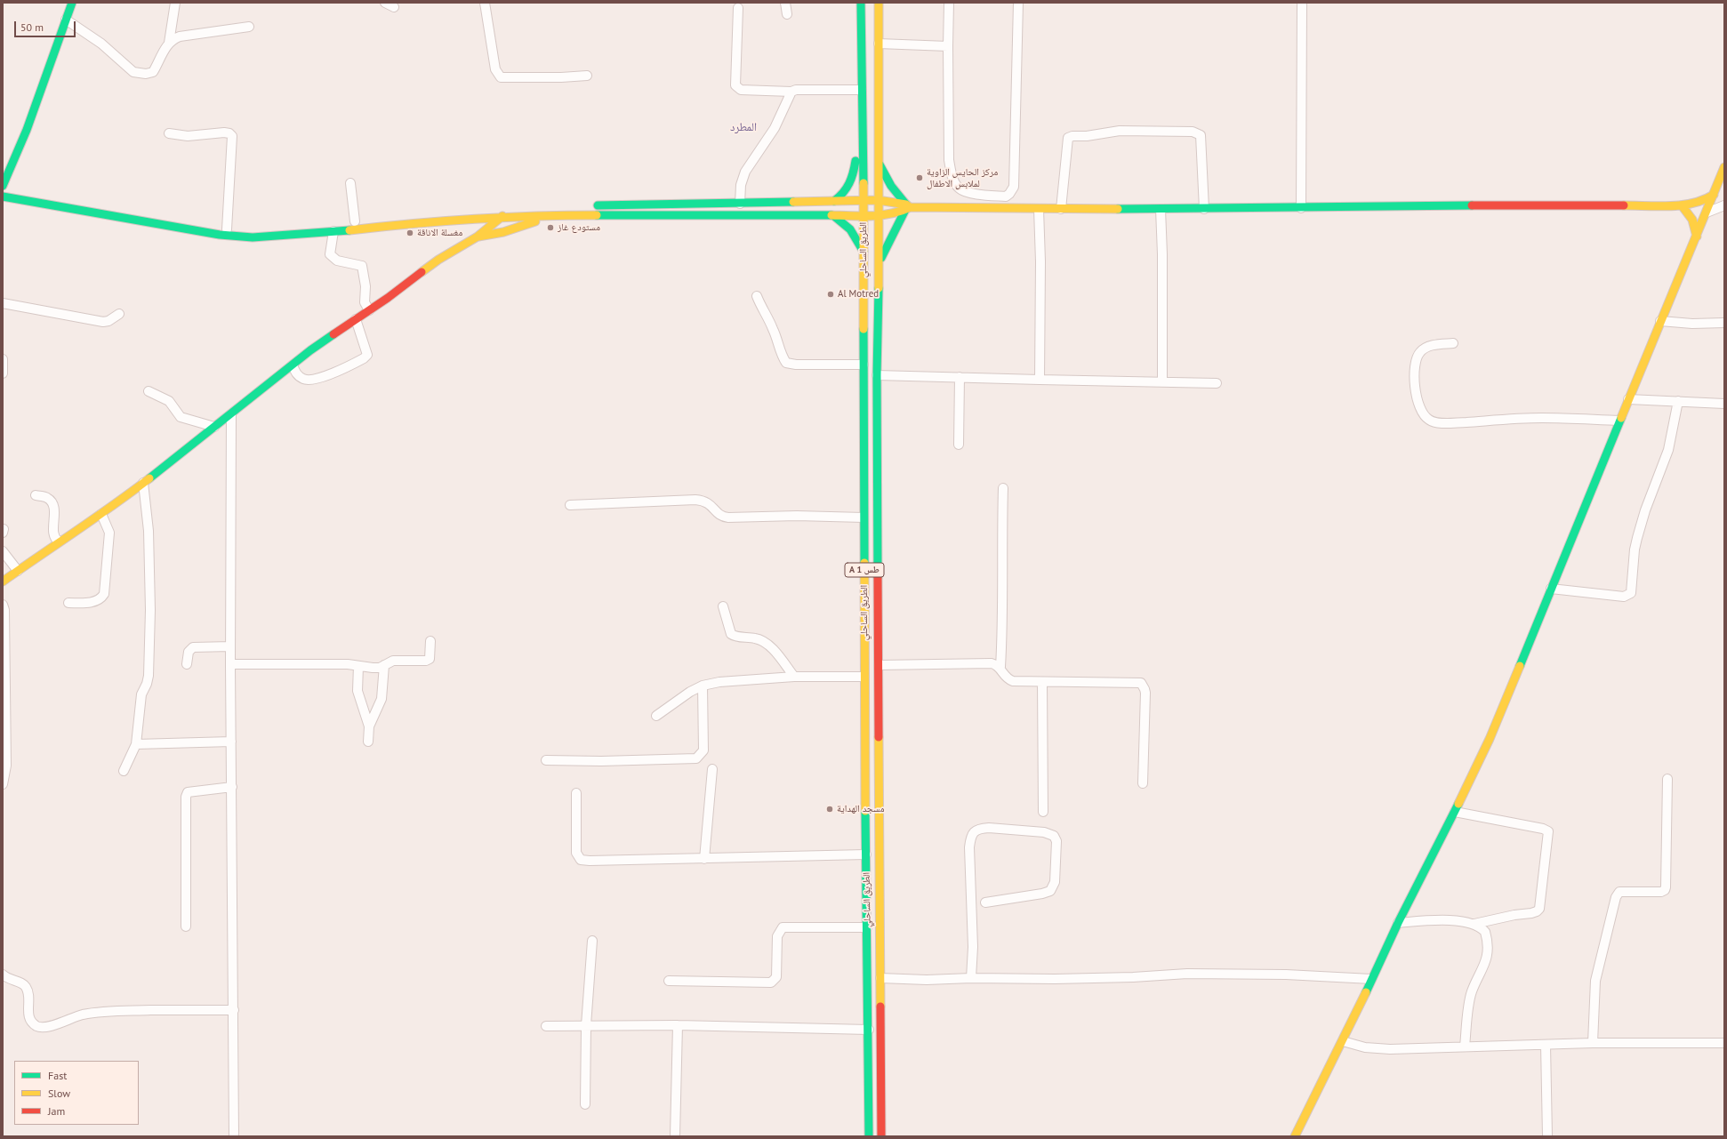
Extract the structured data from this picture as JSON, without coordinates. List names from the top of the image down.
{
  "streets": {
    "main road": ["الطريق الساحلي", "A 1 طس"]
  },
  "districts": ["المطرد"],
  "places": [
    "مركز الحايس الزاوية لملابس الاطفال",
    "مستودع غاز",
    "مغسلة الاناقة",
    "Al Motred",
    "مسجد الهداية"
  ],
  "legend": ["Fast", "Slow", "Jam"],
  "scale_bar": "50 m"
}
